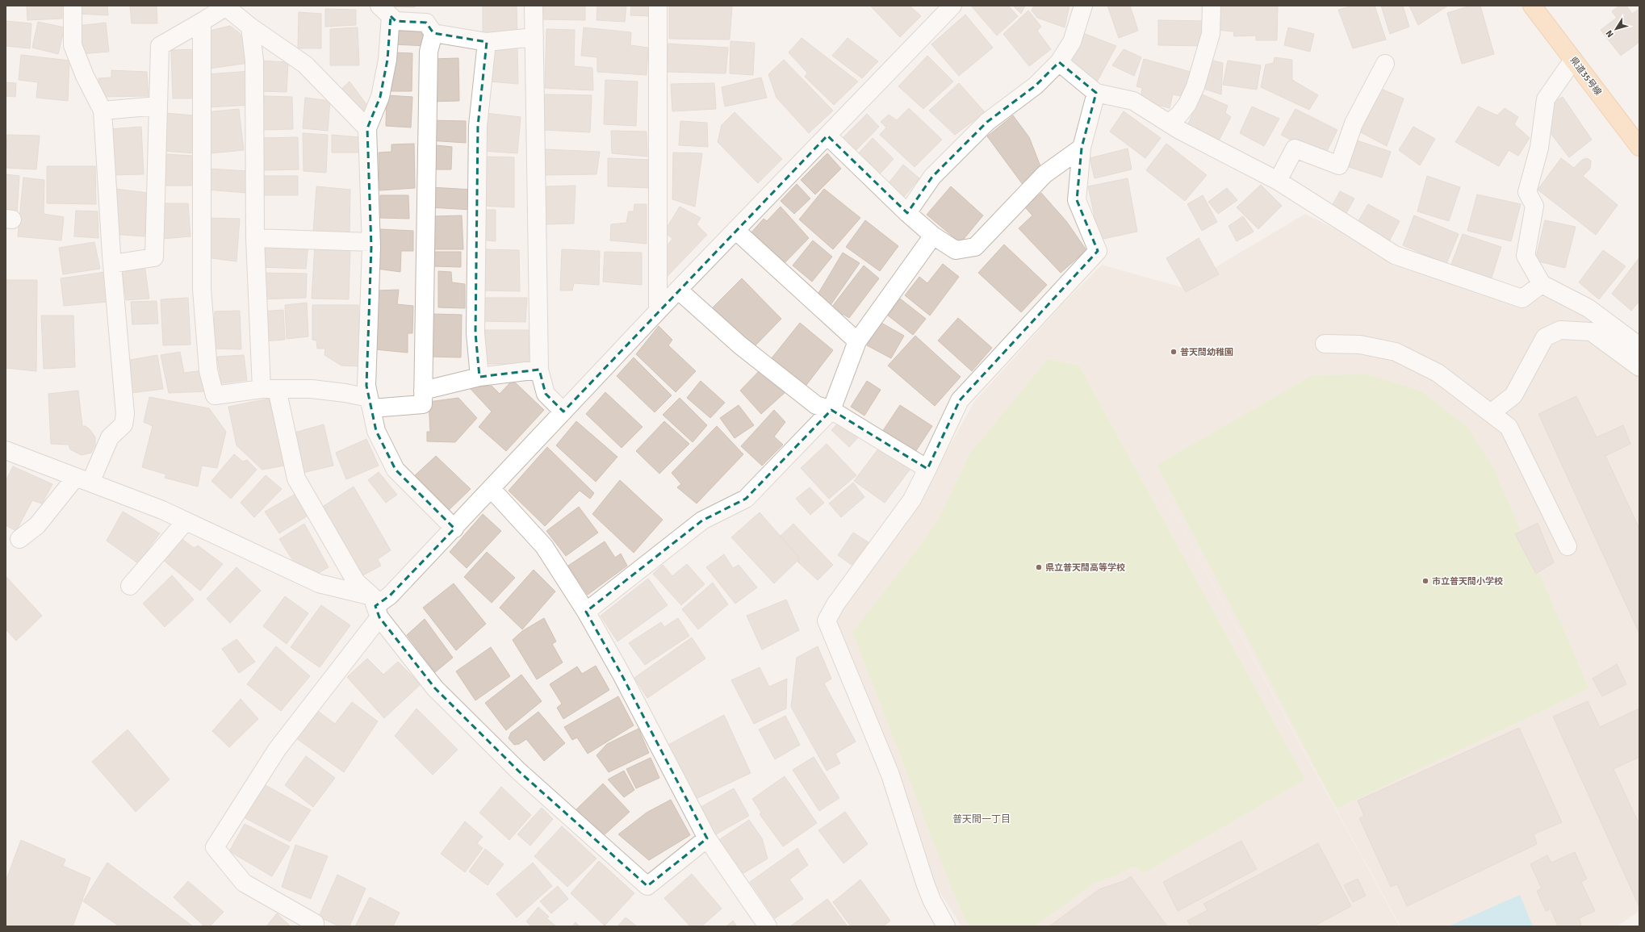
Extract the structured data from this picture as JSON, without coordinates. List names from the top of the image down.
{
  "streets": {
    "main road": ["県道35号線"]
  },
  "districts": ["普天間一丁目"],
  "places": ["普天間幼稚園", "県立普天間高等学校", "市立普天間小学校"],
  "north": "bottom left"
}
